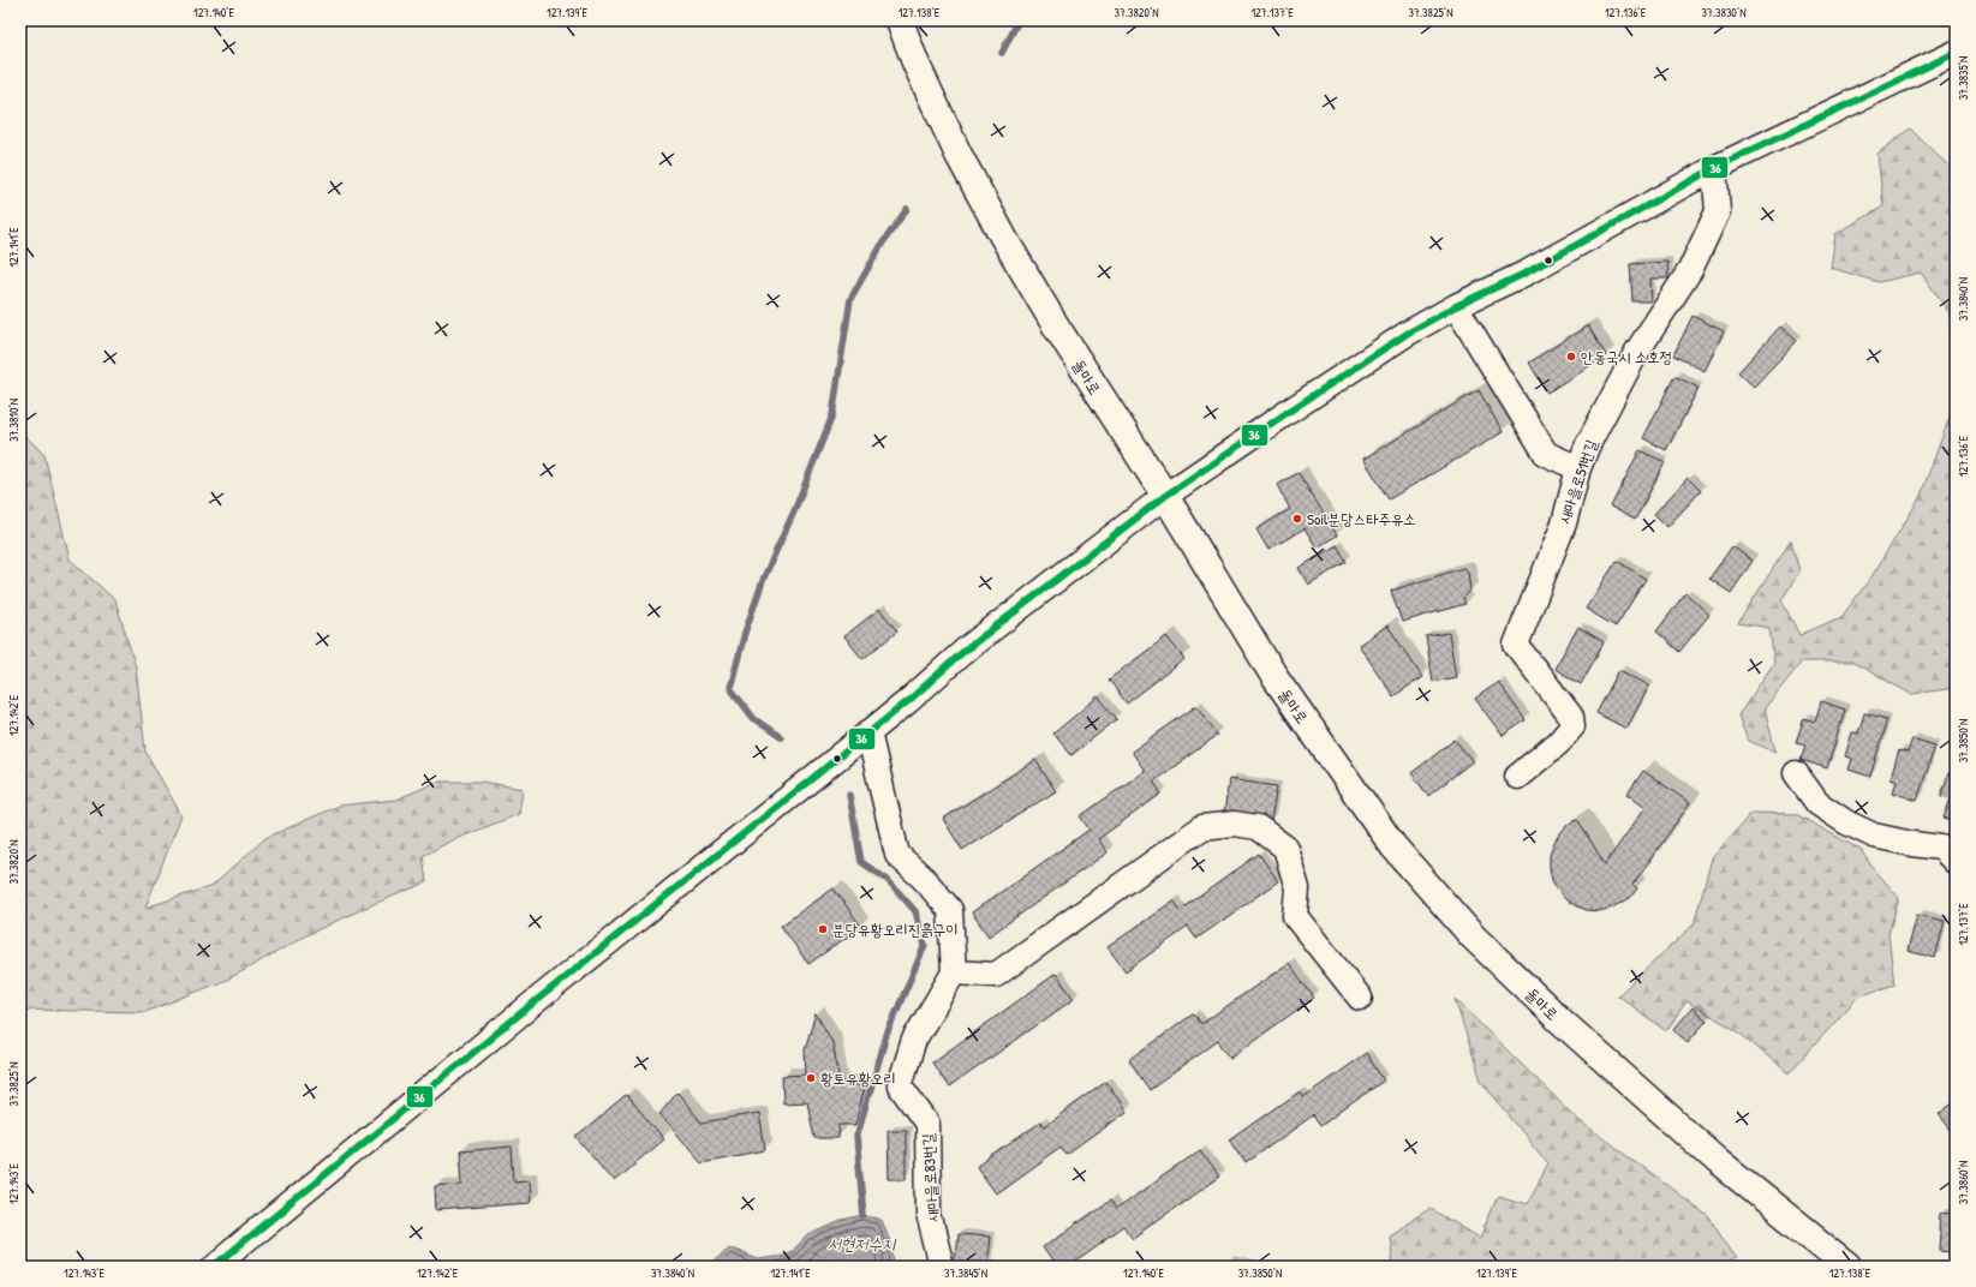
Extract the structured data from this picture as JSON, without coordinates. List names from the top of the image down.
{
  "streets": {
    "main road": ["돌마로"],
    "street": ["새마을로51번길", "새마을로83번길"]
  },
  "water": ["서현저수지"],
  "places": [
    "안동국시 소호정",
    "Soil분당스타주유소",
    "분당유황오리진흙구이",
    "황토유황오리"
  ],
  "lines": ["transit line 36"],
  "coordinates": [
    "127.140°E",
    "127.139°E",
    "127.138°E",
    "37.3820°N",
    "127.137°E",
    "37.3825°N",
    "127.136°E",
    "37.3830°N",
    "37.3835°N",
    "127.141°E",
    "37.3840°N",
    "37.3810°N",
    "127.142°E",
    "37.3850°N",
    "37.3860°N",
    "127.143°E",
    "37.3845°N"
  ]
}
